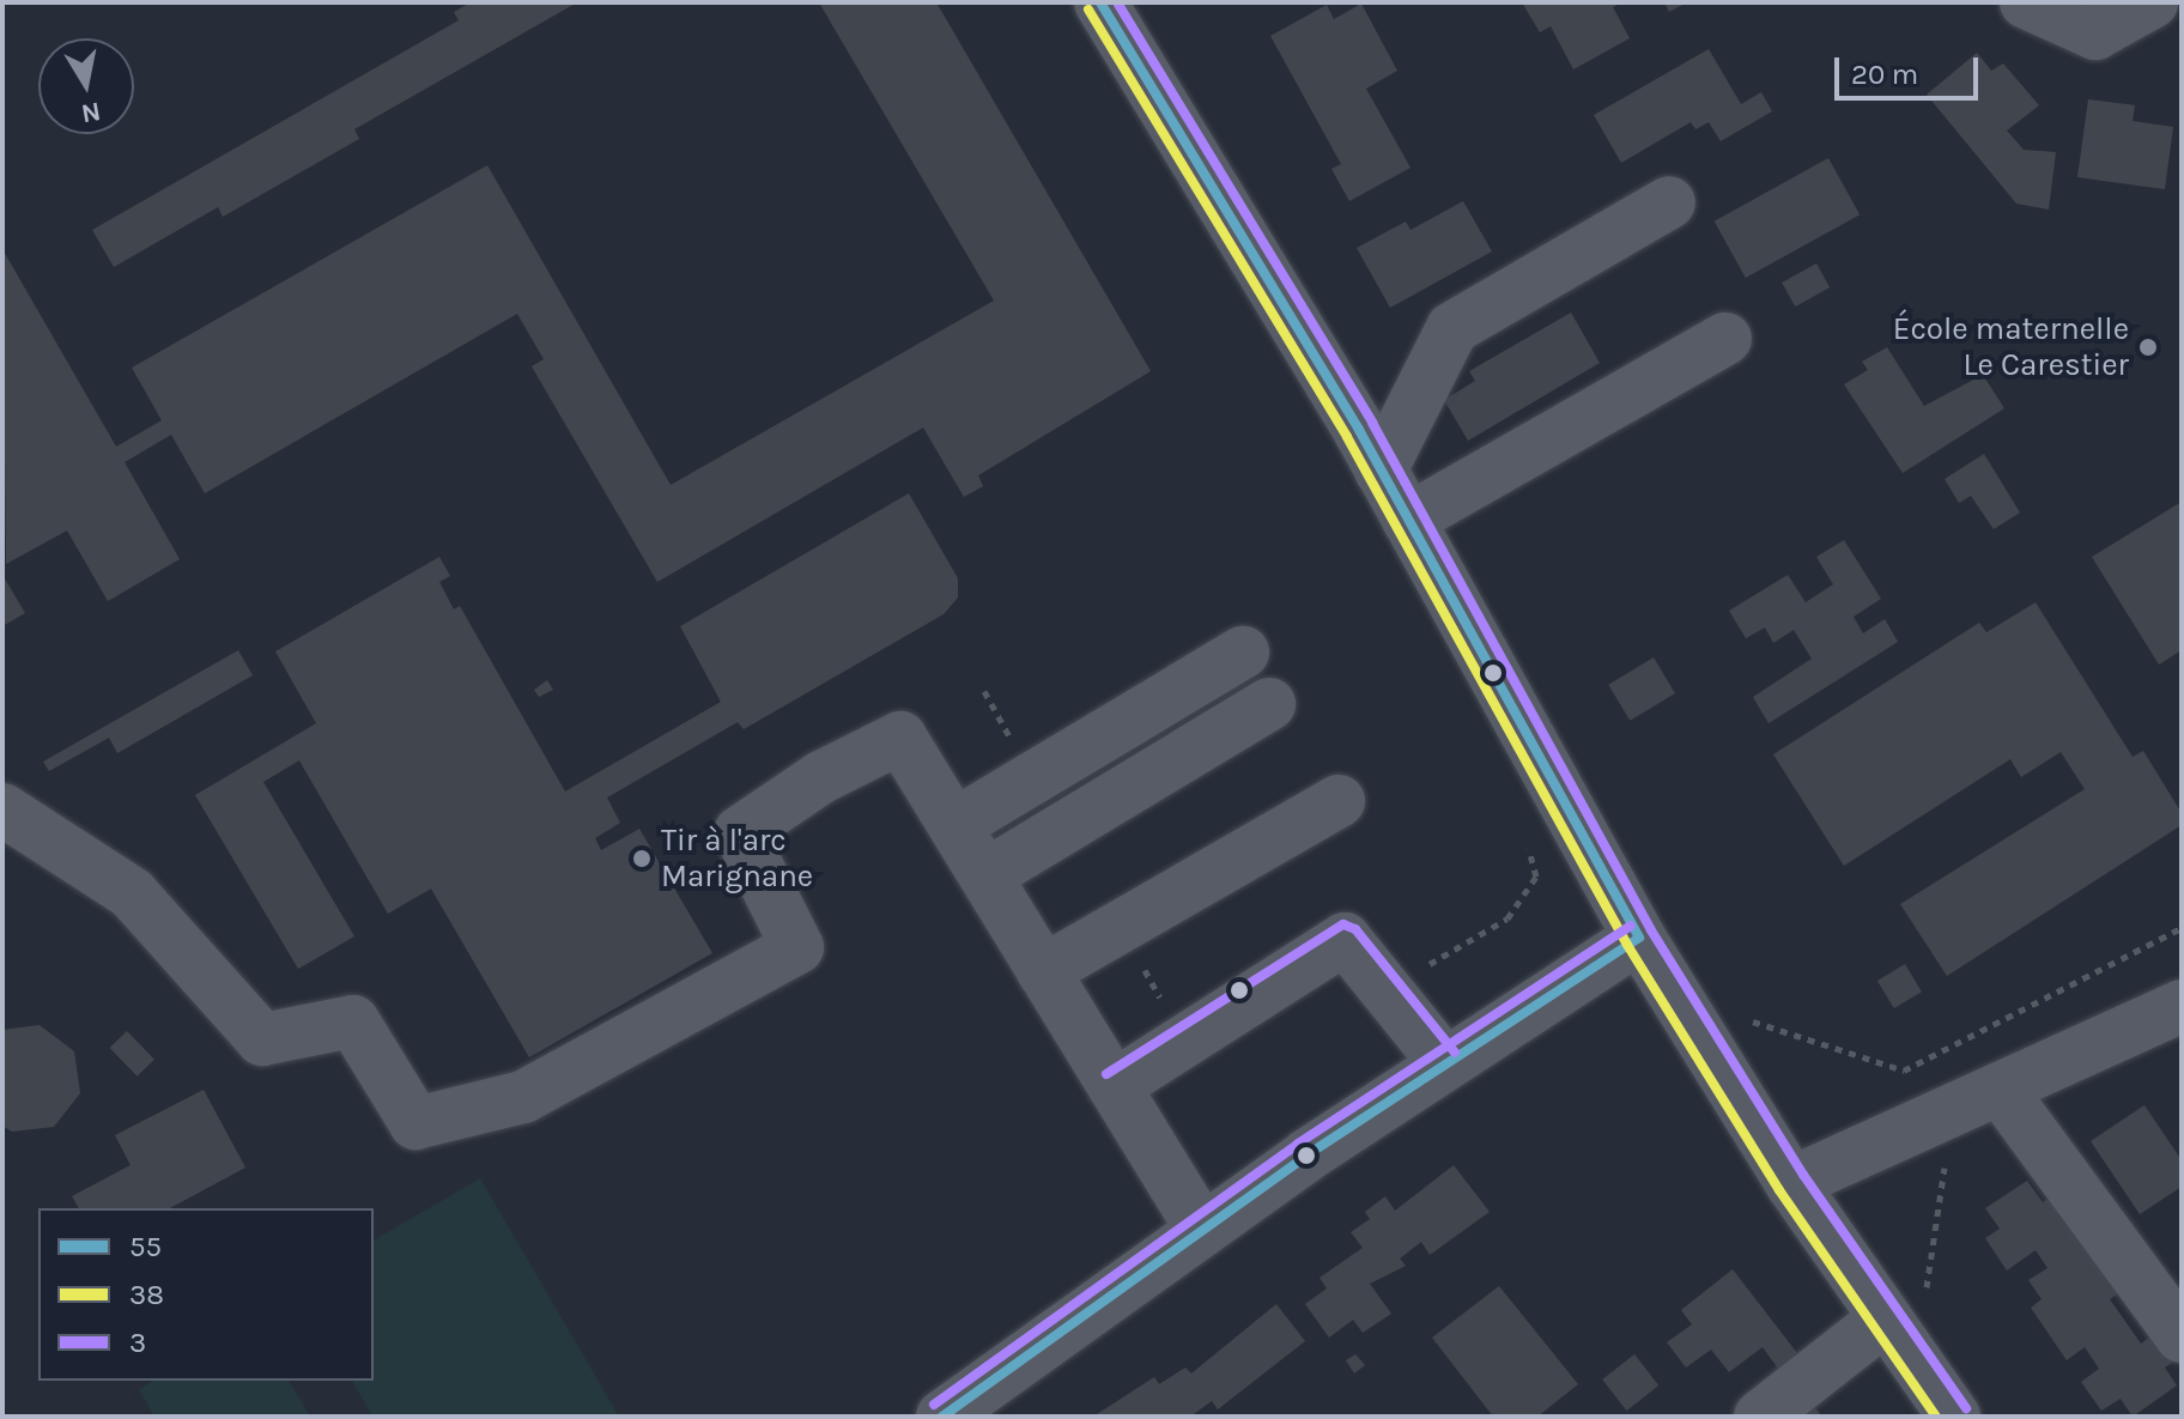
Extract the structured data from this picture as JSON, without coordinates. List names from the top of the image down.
{
  "places": ["École maternelle Le Carestier", "Tir à l'arc Marignane"],
  "lines": ["transit line 55", "transit line 3", "transit line 38"],
  "legend": ["55", "38", "3"],
  "scale_bar": "20 m",
  "north": "bottom"
}
